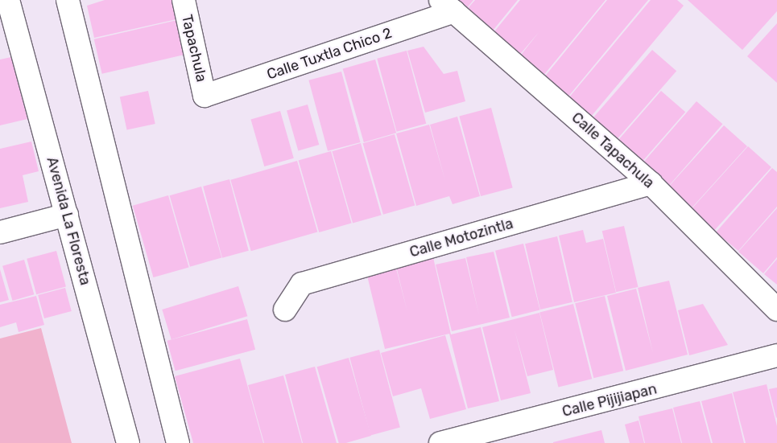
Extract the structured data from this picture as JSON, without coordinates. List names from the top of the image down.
{
  "streets": {
    "street": [
      "Tapachula",
      "Calle Tuxtla Chico 2",
      "Calle Tapachula",
      "Avenida La Floresta",
      "Calle Motozintla",
      "Calle Pijijiapan"
    ]
  },
  "crossings": [
    ["Tapachula", "Calle Tuxtla Chico 2"],
    ["Calle Tuxtla Chico 2", "Calle Tapachula"],
    ["Calle Tapachula", "Calle Motozintla"]
  ]
}
